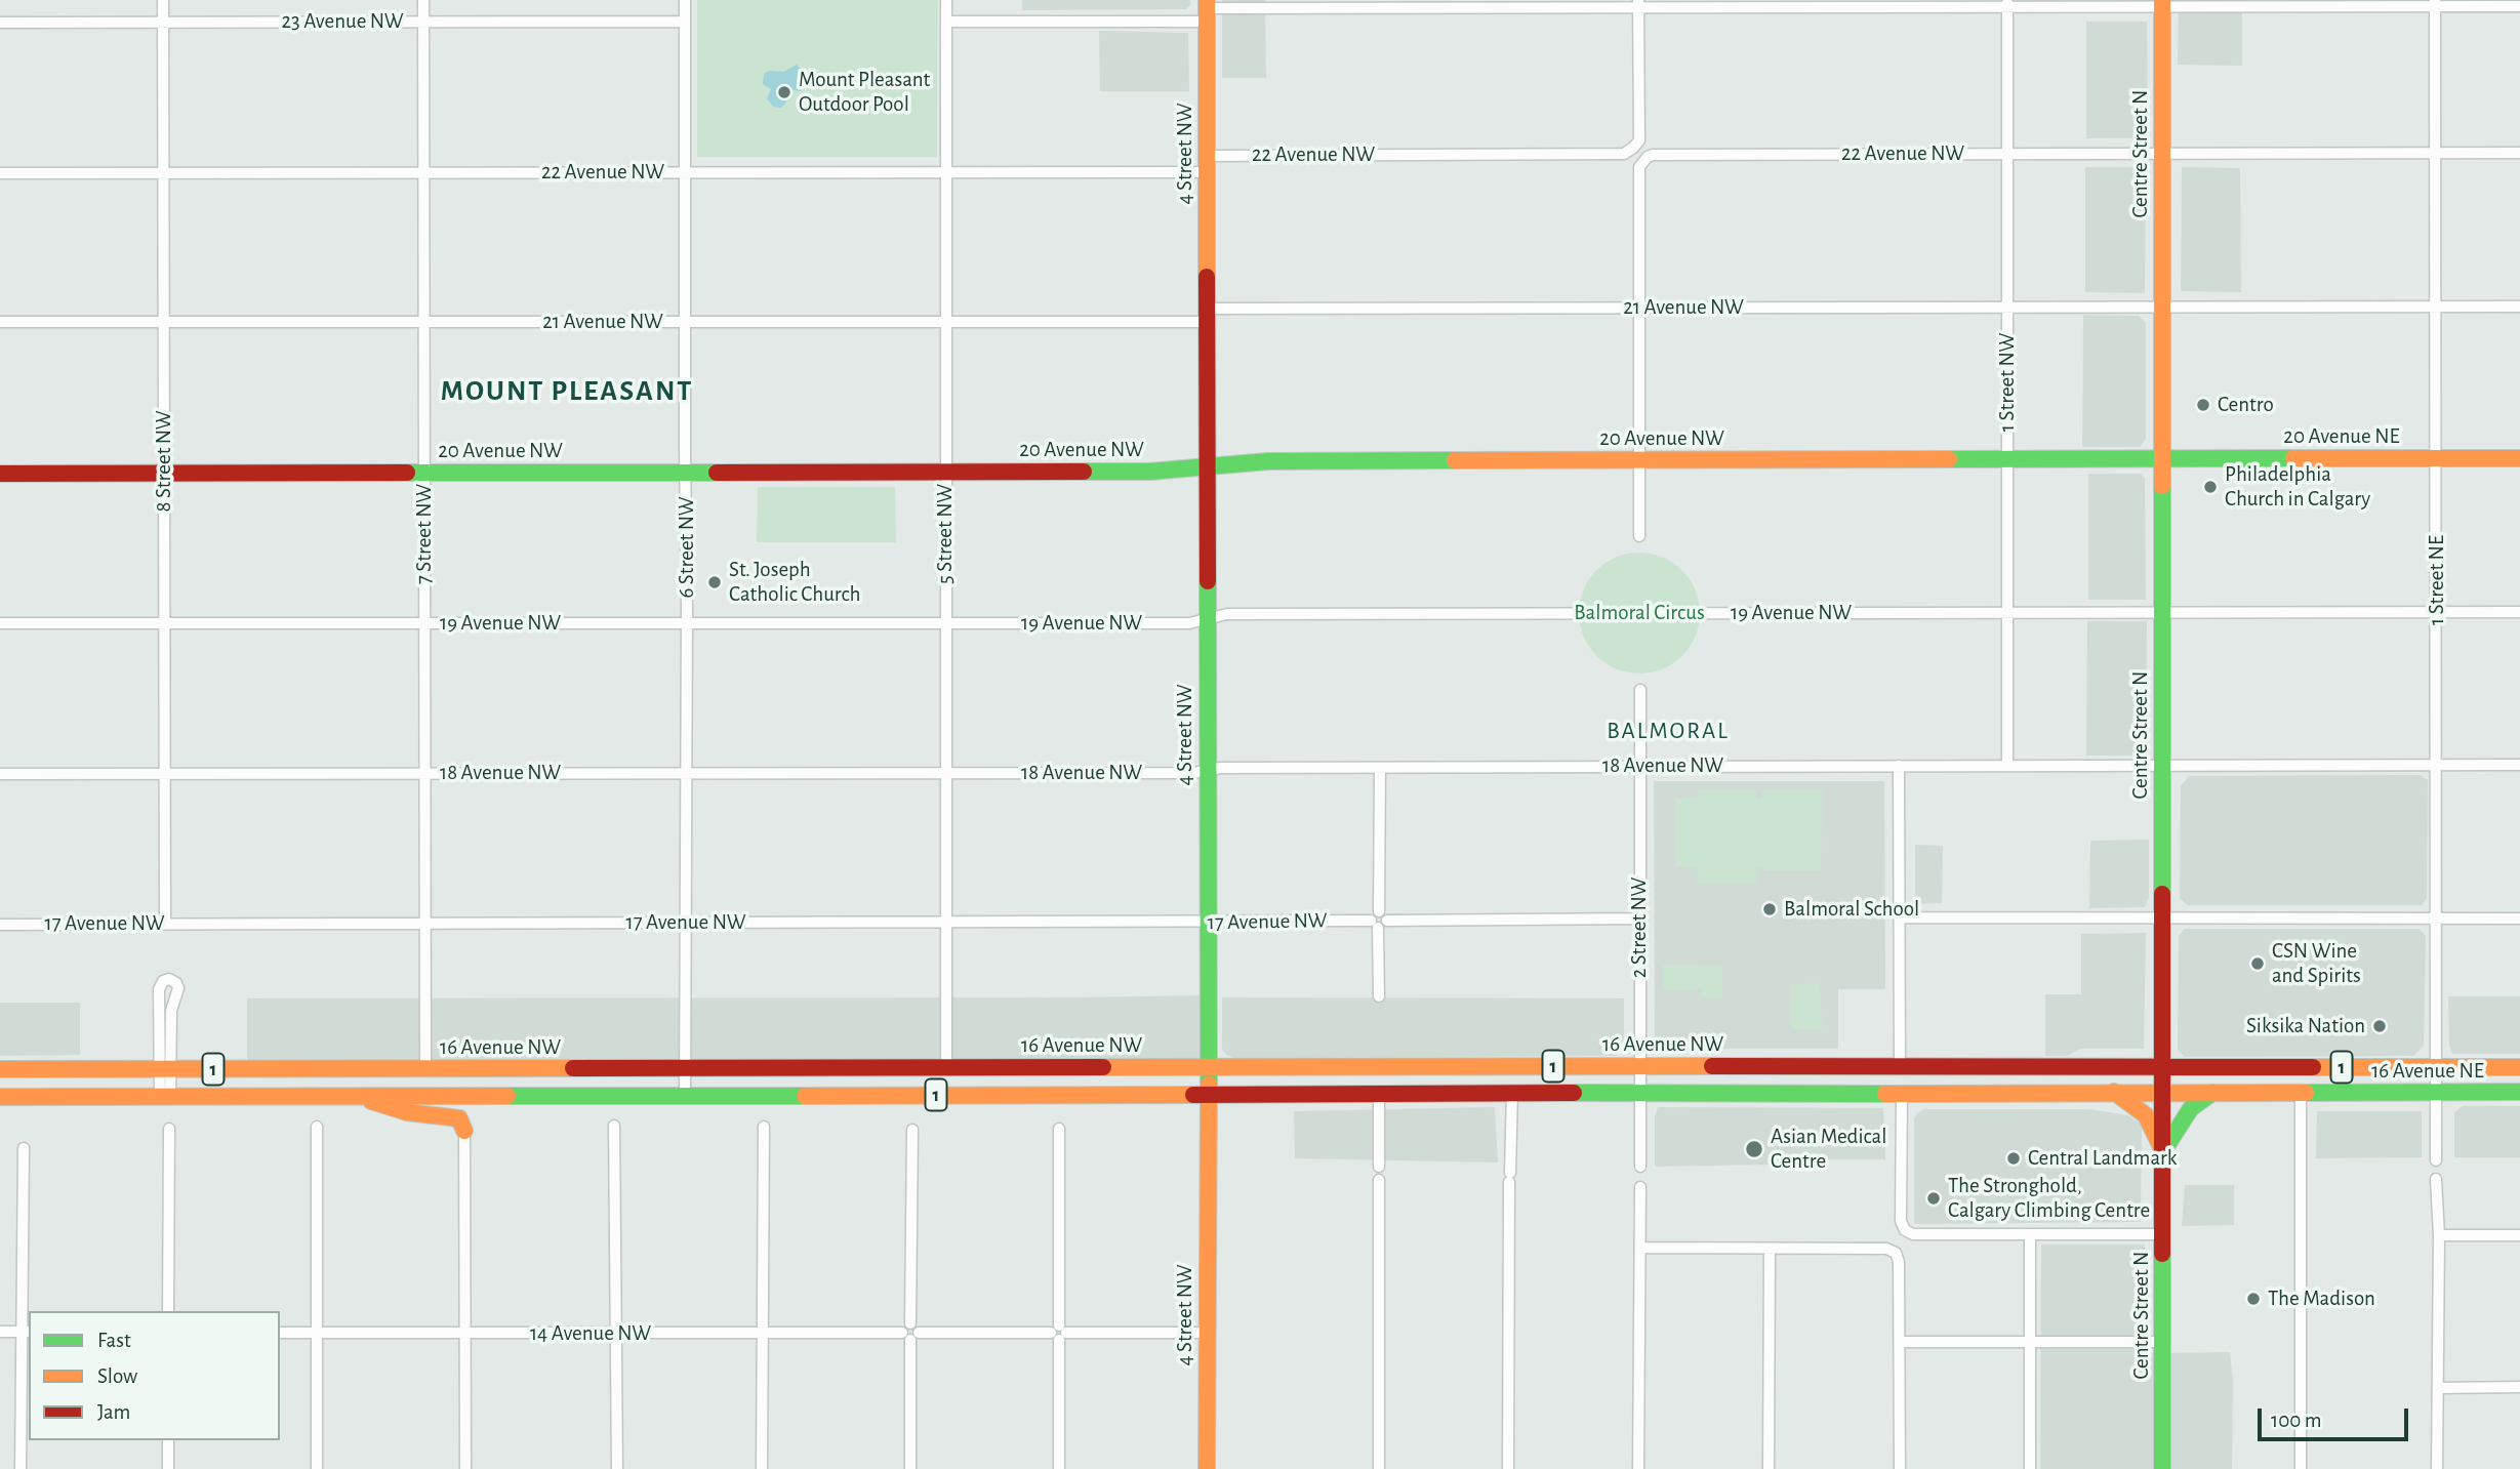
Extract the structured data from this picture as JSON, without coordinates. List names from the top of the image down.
{
  "streets": {
    "main road": [
      "4 Street NW",
      "Centre Street N",
      "20 Avenue NE",
      "20 Avenue NW",
      "16 Avenue NW",
      "1",
      "16 Avenue NE"
    ],
    "street": [
      "23 Avenue NW",
      "22 Avenue NW",
      "21 Avenue NW",
      "1 Street NW",
      "8 Street NW",
      "7 Street NW",
      "5 Street NW",
      "6 Street NW",
      "1 Street NE",
      "19 Avenue NW",
      "18 Avenue NW",
      "17 Avenue NW",
      "2 Street NW",
      "14 Avenue NW"
    ]
  },
  "crossings": [
    ["23 Avenue NW", "8 Street NW"],
    ["23 Avenue NW", "7 Street NW"],
    ["23 Avenue NW", "6 Street NW"],
    ["4 Street NW", "22 Avenue NW"],
    ["4 Street NW", "21 Avenue NW"],
    ["4 Street NW", "20 Avenue NW"],
    ["4 Street NW", "19 Avenue NW"],
    ["4 Street NW", "18 Avenue NW"],
    ["4 Street NW", "17 Avenue NW"],
    ["4 Street NW", "16 Avenue NW"],
    ["4 Street NW", "1"],
    ["4 Street NW", "14 Avenue NW"],
    ["22 Avenue NW", "Centre Street N"],
    ["22 Avenue NW", "21 Avenue NW"],
    ["22 Avenue NW", "1 Street NW"],
    ["22 Avenue NW", "8 Street NW"],
    ["22 Avenue NW", "7 Street NW"],
    ["22 Avenue NW", "5 Street NW"],
    ["22 Avenue NW", "6 Street NW"],
    ["22 Avenue NW", "1 Street NE"],
    ["Centre Street N", "21 Avenue NW"],
    ["Centre Street N", "20 Avenue NE"],
    ["Centre Street N", "20 Avenue NW"],
    ["Centre Street N", "19 Avenue NW"],
    ["Centre Street N", "18 Avenue NW"],
    ["Centre Street N", "16 Avenue NW"],
    ["Centre Street N", "1"],
    ["Centre Street N", "16 Avenue NE"],
    ["21 Avenue NW", "1 Street NW"],
    ["21 Avenue NW", "8 Street NW"],
    ["21 Avenue NW", "7 Street NW"],
    ["21 Avenue NW", "5 Street NW"],
    ["21 Avenue NW", "6 Street NW"],
    ["21 Avenue NW", "1 Street NE"],
    ["1 Street NW", "20 Avenue NW"],
    ["1 Street NW", "19 Avenue NW"],
    ["1 Street NW", "18 Avenue NW"],
    ["20 Avenue NE", "20 Avenue NW"],
    ["20 Avenue NE", "1 Street NE"],
    ["20 Avenue NW", "8 Street NW"],
    ["20 Avenue NW", "7 Street NW"],
    ["20 Avenue NW", "5 Street NW"],
    ["20 Avenue NW", "6 Street NW"],
    ["8 Street NW", "19 Avenue NW"],
    ["8 Street NW", "18 Avenue NW"],
    ["8 Street NW", "17 Avenue NW"],
    ["7 Street NW", "19 Avenue NW"],
    ["7 Street NW", "18 Avenue NW"],
    ["7 Street NW", "17 Avenue NW"],
    ["7 Street NW", "16 Avenue NW"],
    ["5 Street NW", "19 Avenue NW"],
    ["5 Street NW", "18 Avenue NW"],
    ["5 Street NW", "17 Avenue NW"],
    ["5 Street NW", "16 Avenue NW"],
    ["6 Street NW", "19 Avenue NW"],
    ["6 Street NW", "18 Avenue NW"],
    ["6 Street NW", "17 Avenue NW"],
    ["6 Street NW", "16 Avenue NW"],
    ["6 Street NW", "1"],
    ["1 Street NE", "19 Avenue NW"],
    ["1 Street NE", "18 Avenue NW"],
    ["1 Street NE", "16 Avenue NE"],
    ["18 Avenue NW", "2 Street NW"],
    ["17 Avenue NW", "2 Street NW"],
    ["2 Street NW", "16 Avenue NW"],
    ["2 Street NW", "1"],
    ["16 Avenue NW", "16 Avenue NE"],
    ["1", "16 Avenue NE"]
  ],
  "districts": ["MOUNT PLEASANT", "BALMORAL"],
  "parks": ["Balmoral Circus"],
  "places": [
    "Mount Pleasant Outdoor Pool",
    "Centro",
    "Philadelphia Church in Calgary",
    "St. Joseph Catholic Church",
    "Balmoral School",
    "CSN Wine and Spirits",
    "Siksika Nation",
    "Asian Medical Centre",
    "Central Landmark",
    "The Stronghold, Calgary Climbing Centre",
    "The Madison"
  ],
  "legend": ["Fast", "Slow", "Jam"],
  "scale_bar": "100 m"
}
